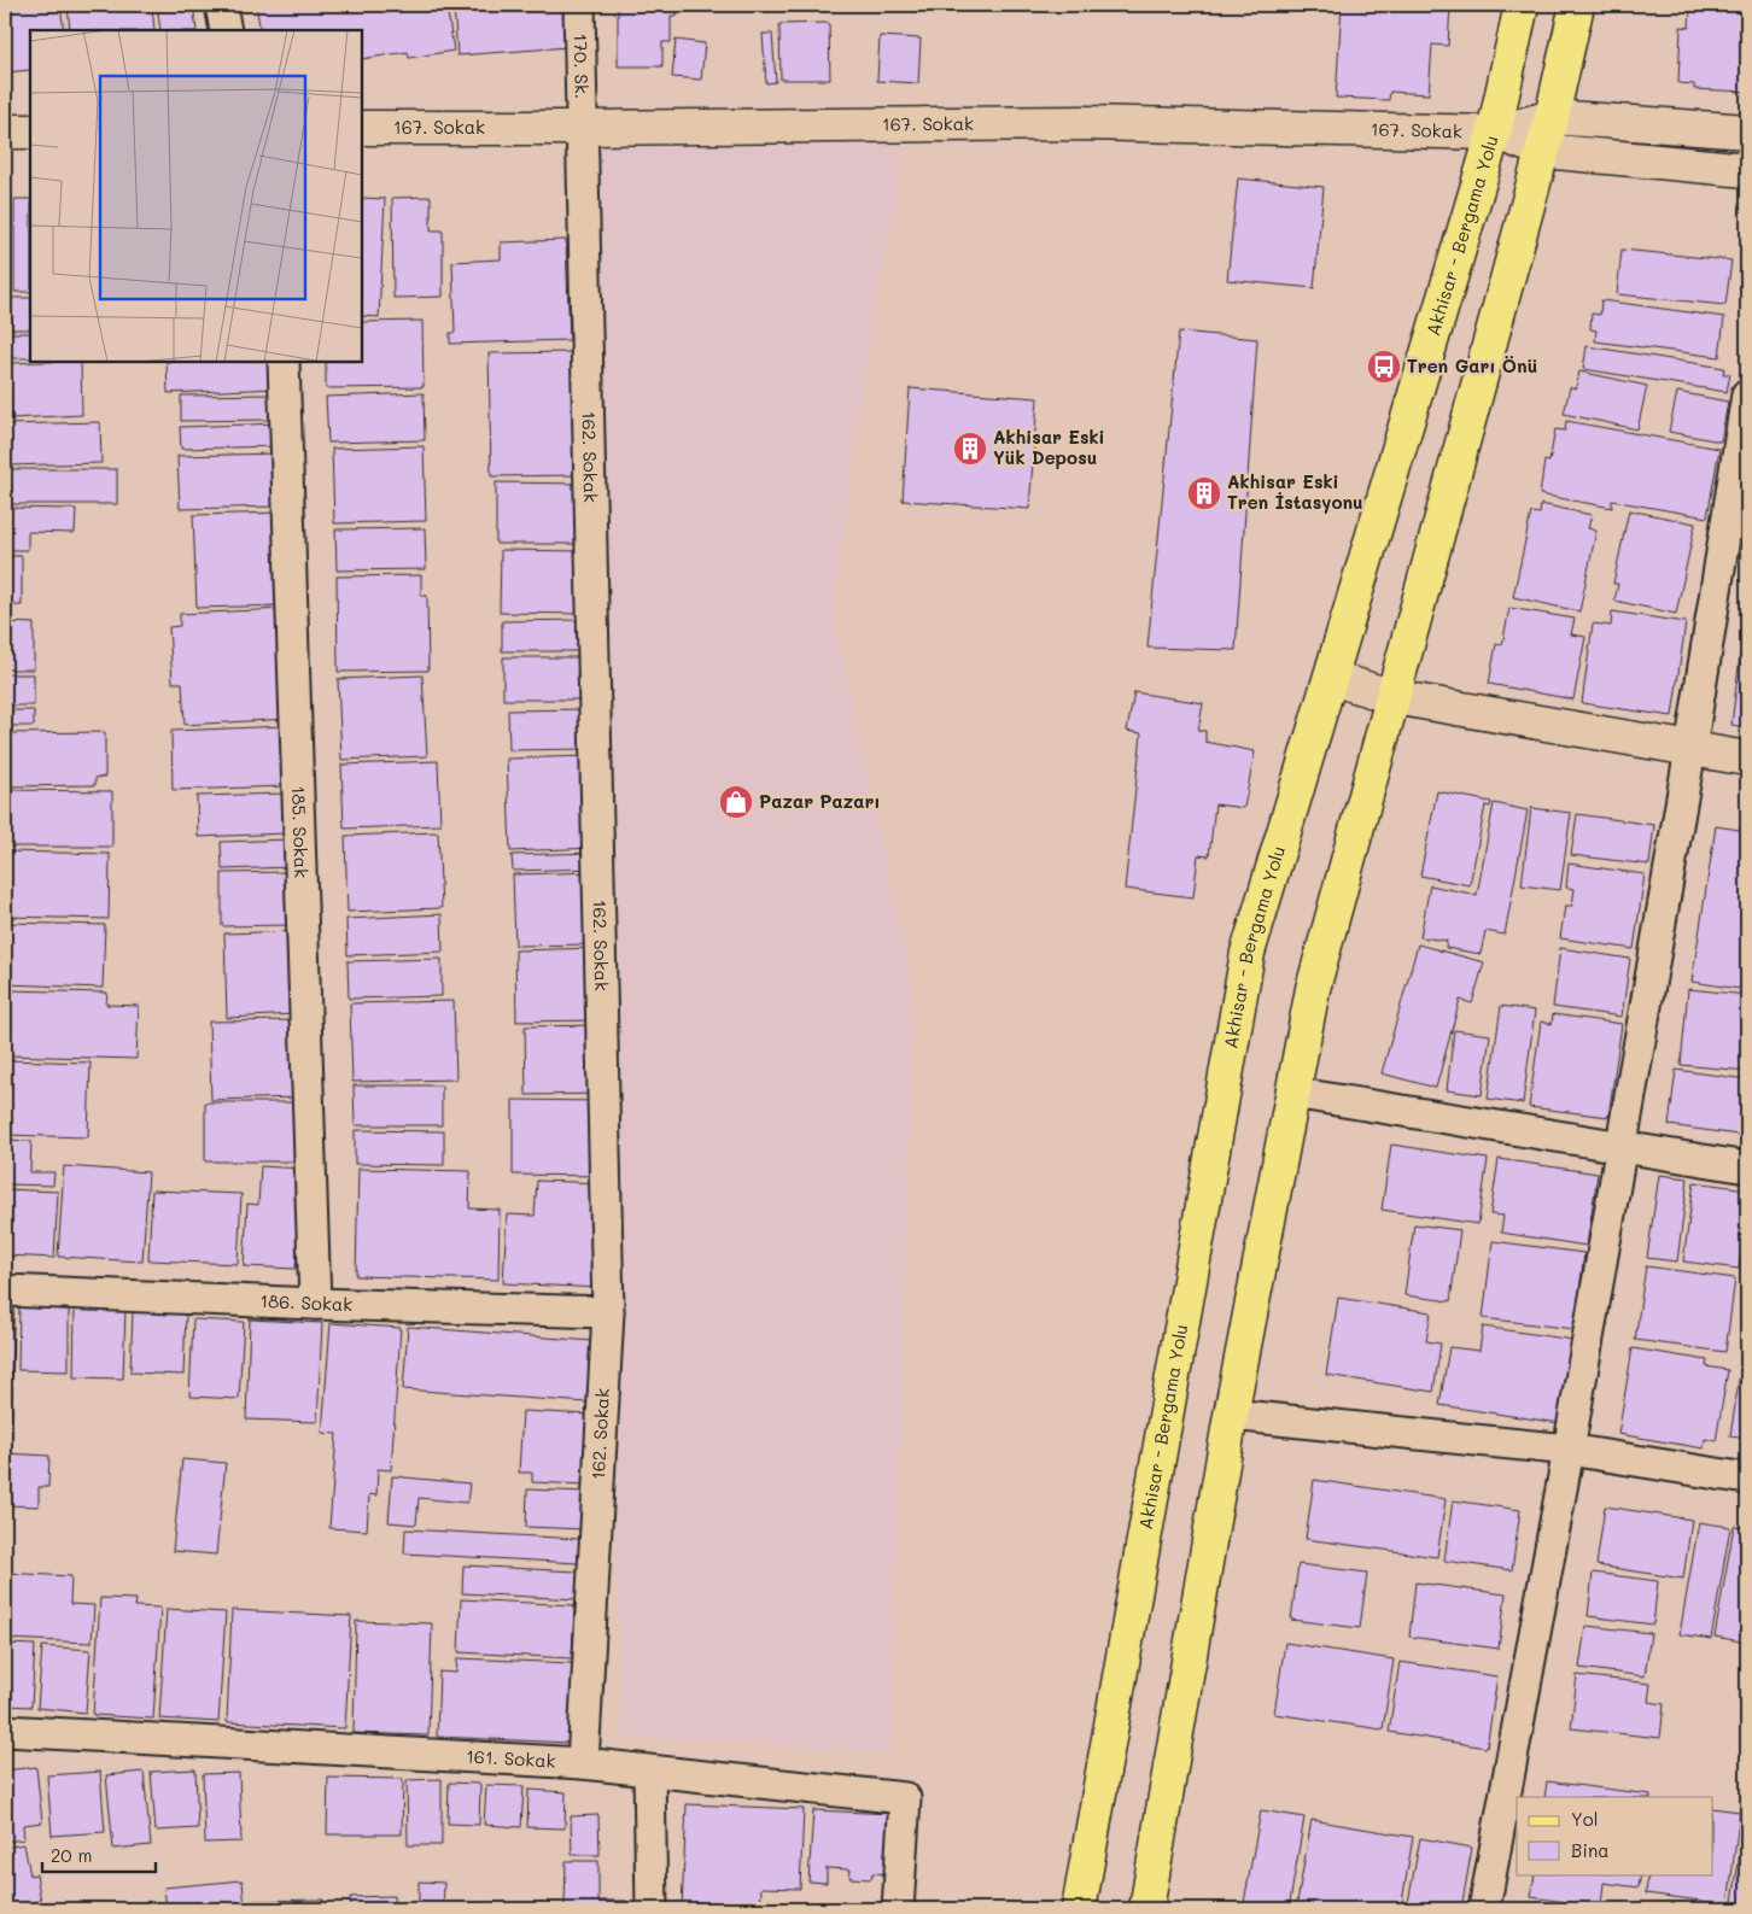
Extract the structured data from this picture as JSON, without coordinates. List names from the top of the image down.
{
  "streets": {
    "main road": ["Akhisar - Bergama Yolu"],
    "street": [
      "170. Sk.",
      "167. Sokak",
      "162. Sokak",
      "185. Sokak",
      "186. Sokak",
      "161. Sokak"
    ]
  },
  "crossings": [
    ["170. Sk.", "167. Sokak"],
    ["170. Sk.", "162. Sokak"],
    ["167. Sokak", "Akhisar - Bergama Yolu"],
    ["167. Sokak", "162. Sokak"],
    ["162. Sokak", "186. Sokak"],
    ["162. Sokak", "161. Sokak"],
    ["185. Sokak", "186. Sokak"]
  ],
  "places": {
    "bus stop": ["Tren Garı Önü"],
    "building": ["Akhisar Eski Yük Deposu", "Akhisar Eski Tren İstasyonu"],
    "shop": ["Pazar Pazarı"]
  },
  "legend": ["Yol", "Bina"],
  "scale_bar": "20 m"
}
